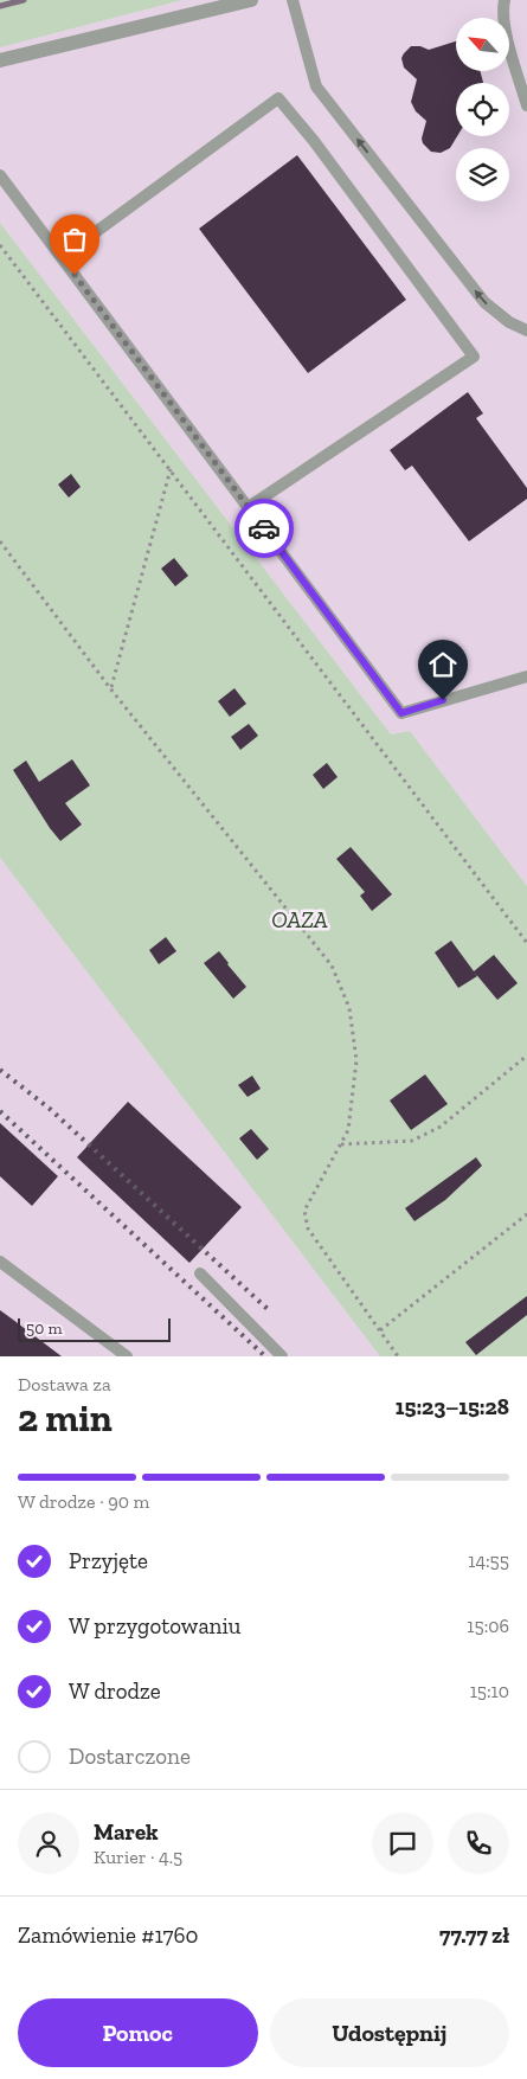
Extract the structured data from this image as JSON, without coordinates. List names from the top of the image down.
{
  "parks": ["OAZA"],
  "scale_bar": "50 m",
  "north": "top left",
  "page": {
    "scale": "50 m",
    "heading": ["2 min", "Dostawa za", "15:23–15:28"],
    "panel": [
      "Marek",
      "Kurier · 4.5",
      "Zamówienie #1760",
      "77.77 zł"
    ],
    "bar": "W drodze · 90 m",
    "list": [
      ["Przyjęte", "14:55"],
      ["W przygotowaniu", "15:06"],
      ["W drodze", "15:10"],
      "Dostarczone"
    ],
    "buttons": ["Pomoc", "Udostępnij"]
  }
}
